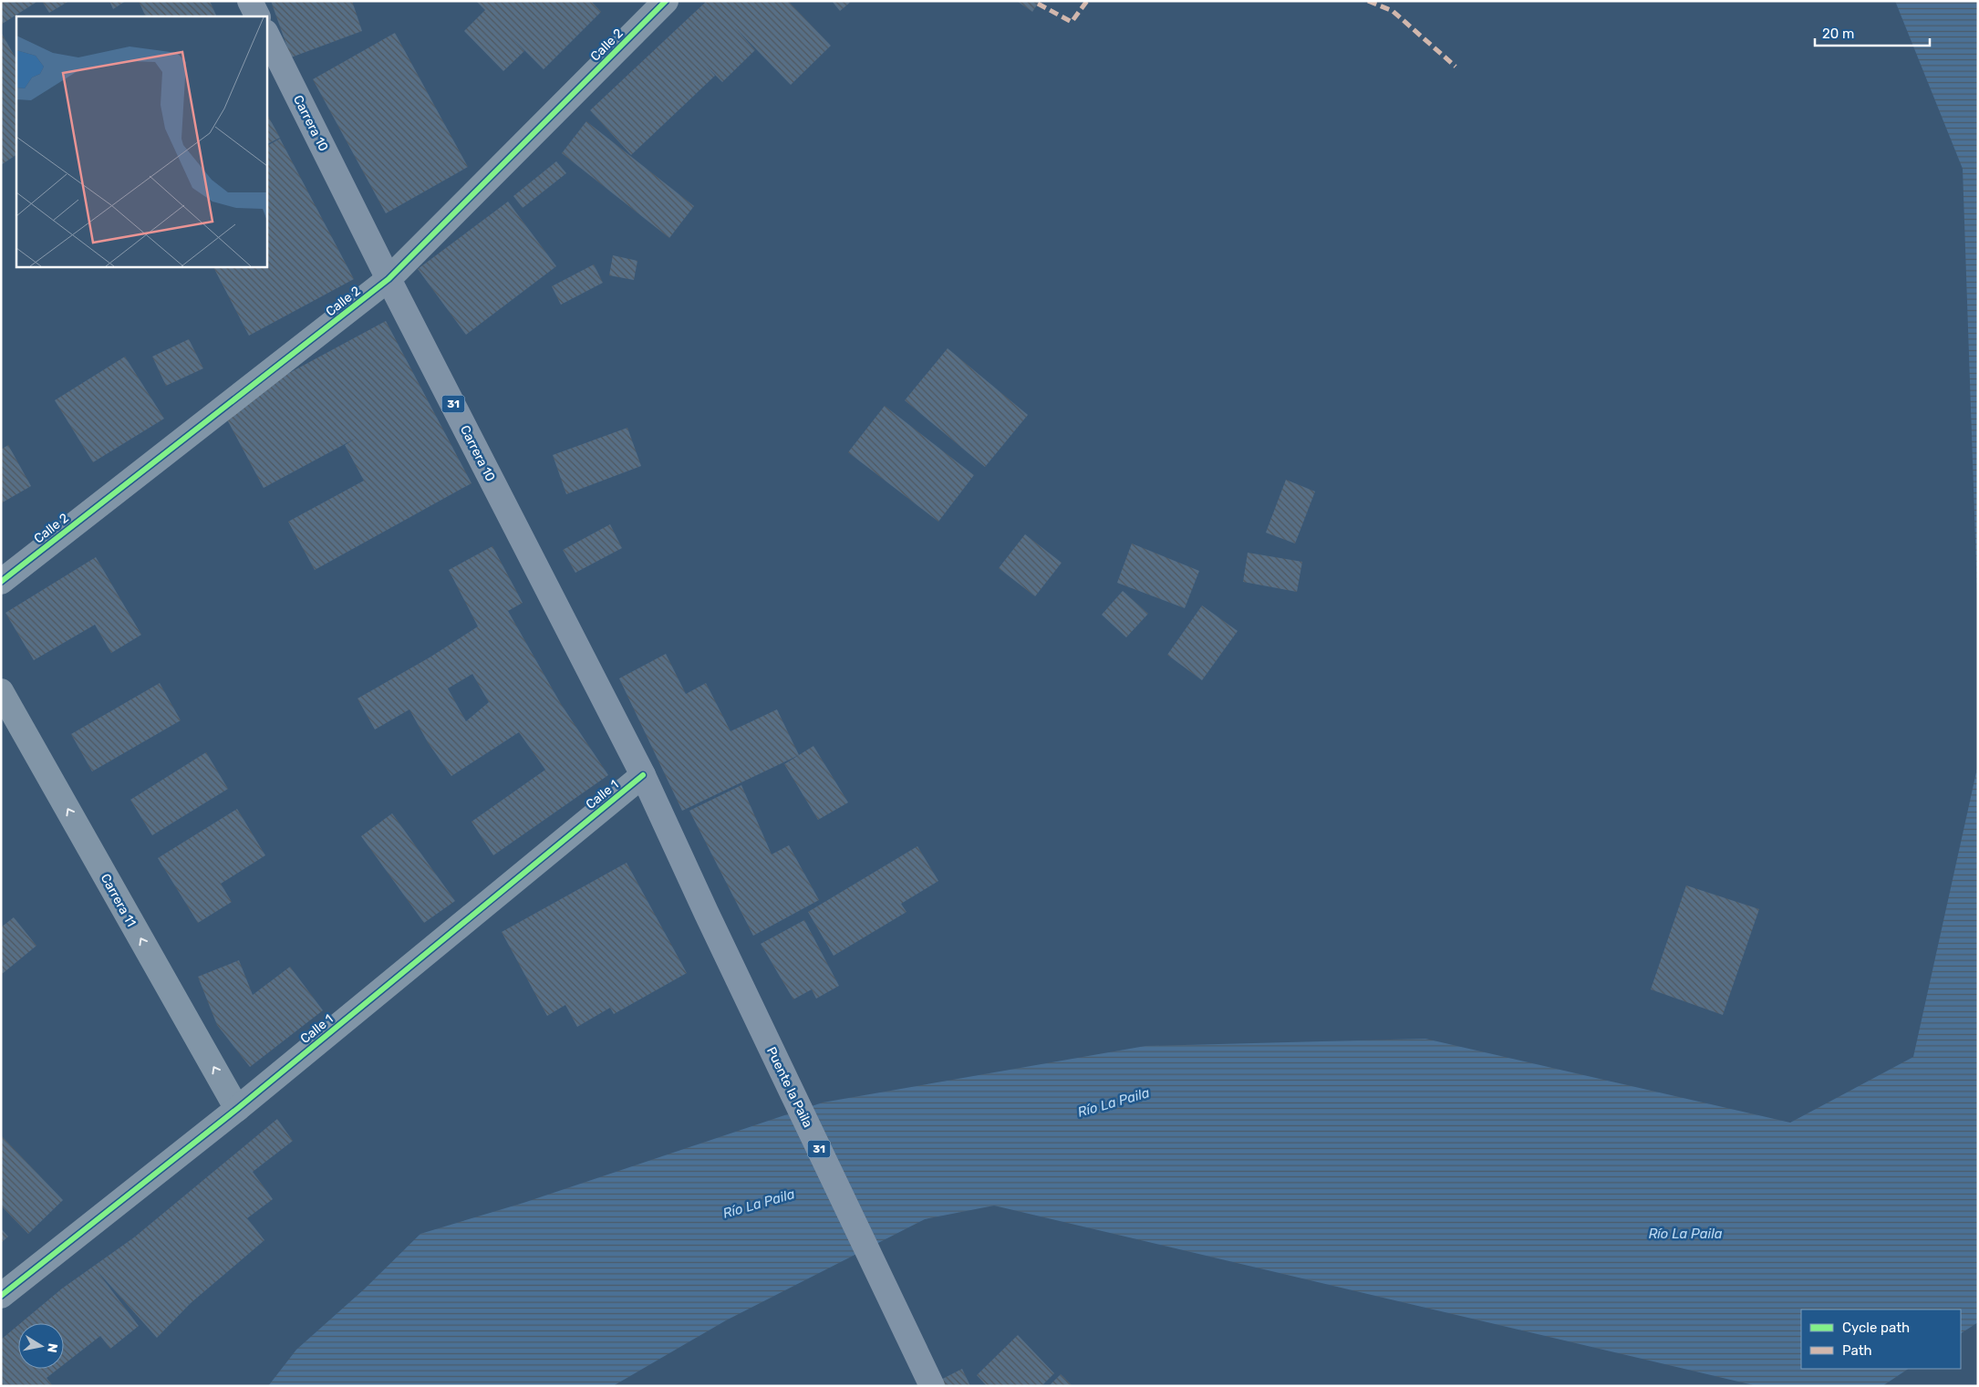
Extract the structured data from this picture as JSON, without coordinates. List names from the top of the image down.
{
  "streets": {
    "main road": ["Carrera 10", "31", "Puente la Paila"],
    "street": ["Calle 2", "Calle 1", "Carrera 11"]
  },
  "crossings": [
    ["Calle 2", "Carrera 10"],
    ["Carrera 10", "Calle 1"],
    ["Carrera 10", "Puente la Paila"],
    ["Calle 1", "Carrera 11"],
    ["Calle 1", "Puente la Paila"]
  ],
  "one_way": ["Carrera 11"],
  "water": ["Río La Paila"],
  "legend": ["Cycle path", "Path"],
  "scale_bar": "20 m",
  "north": "right"
}
